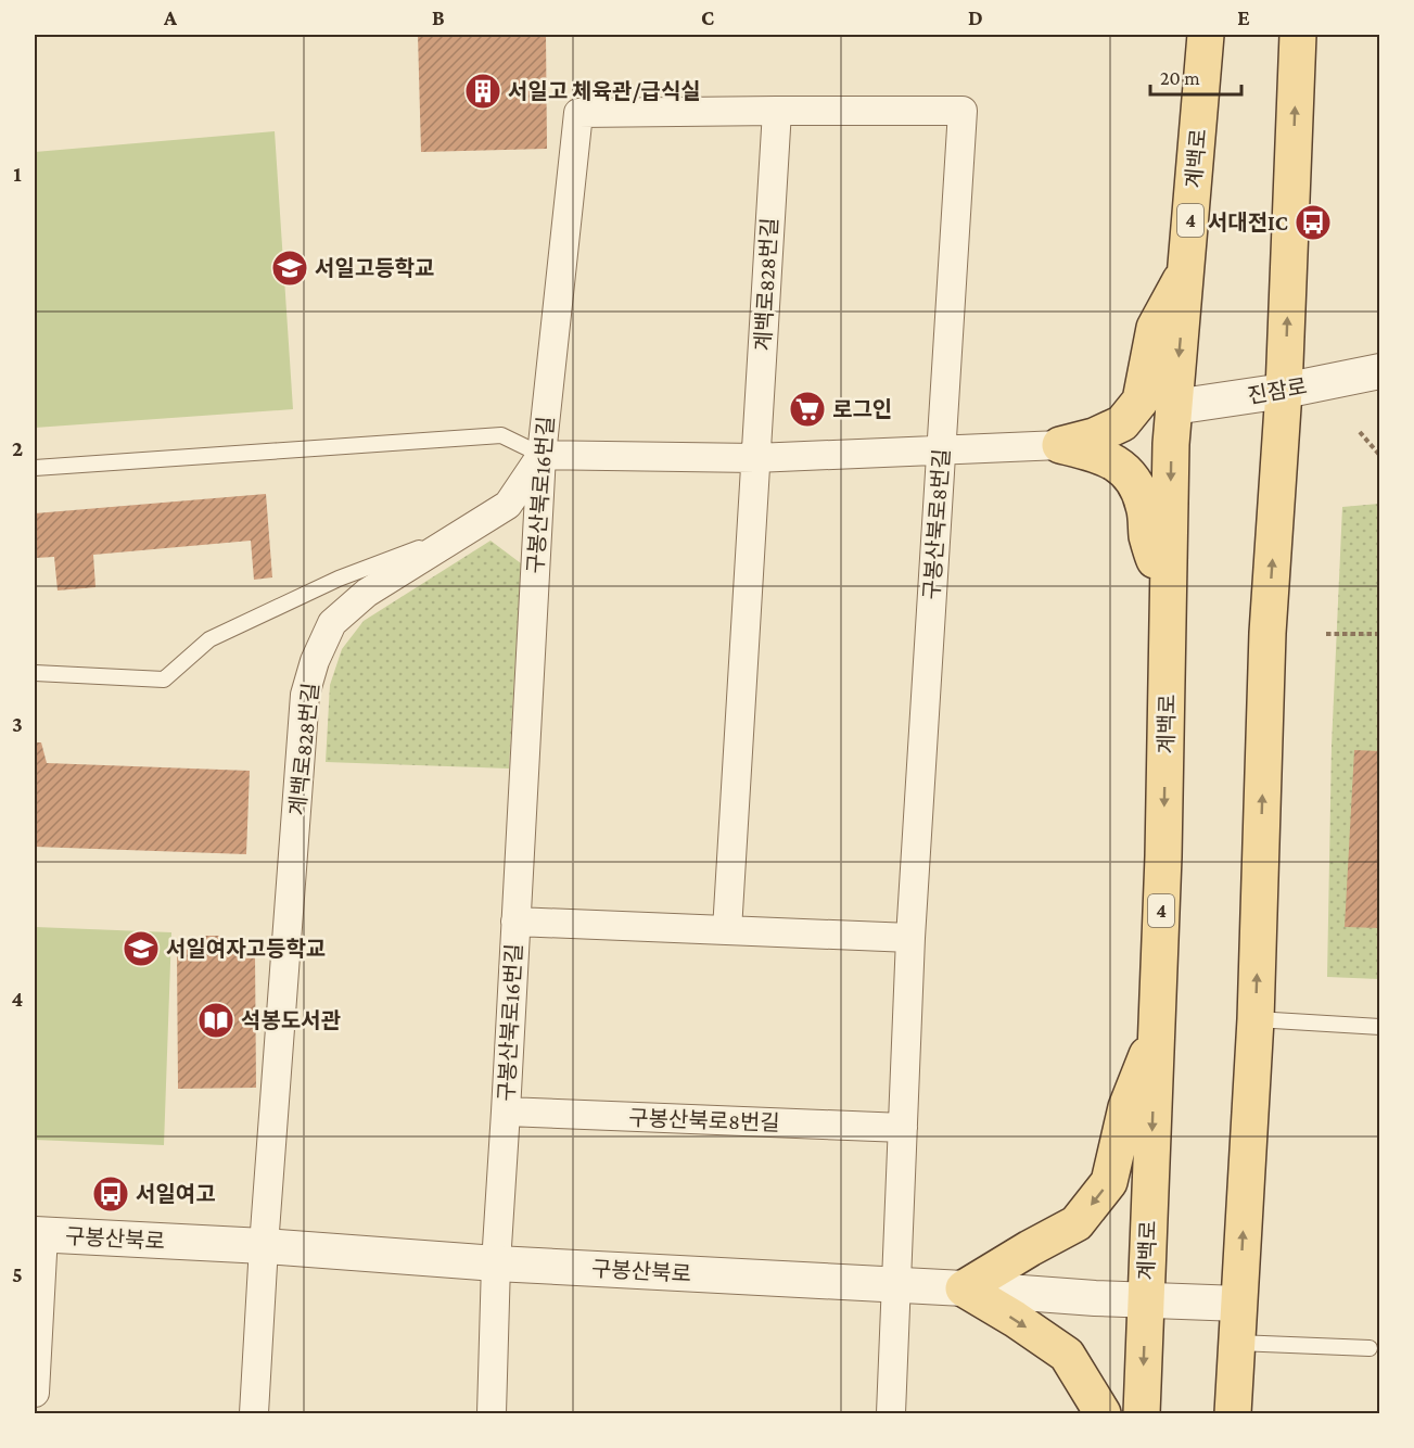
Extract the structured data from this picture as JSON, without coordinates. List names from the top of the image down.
{
  "streets": {
    "main road": ["계백로", "4"],
    "street": [
      "계백로828번길",
      "진잠로",
      "구봉산북로16번길",
      "구봉산북로8번길",
      "구봉산북로"
    ]
  },
  "crossings": [
    ["계백로", "진잠로"],
    ["계백로", "구봉산북로"],
    ["계백로828번길", "구봉산북로16번길"],
    ["계백로828번길", "구봉산북로"],
    ["구봉산북로16번길", "구봉산북로8번길"],
    ["구봉산북로16번길", "구봉산북로"],
    ["구봉산북로8번길", "구봉산북로"]
  ],
  "places": {
    "building": ["서일고 체육관/급식실"],
    "bus stop": ["서대전IC", "서일여고"],
    "school or university": ["서일고등학교", "서일여자고등학교"],
    "supermarket": ["로그인"],
    "library": ["석봉도서관"]
  },
  "scale_bar": "20 m",
  "grid": {
    "columns": [
      "A",
      "B",
      "C",
      "D",
      "E"
    ],
    "rows": [
      "1",
      "2",
      "3",
      "4",
      "5"
    ]
  }
}
